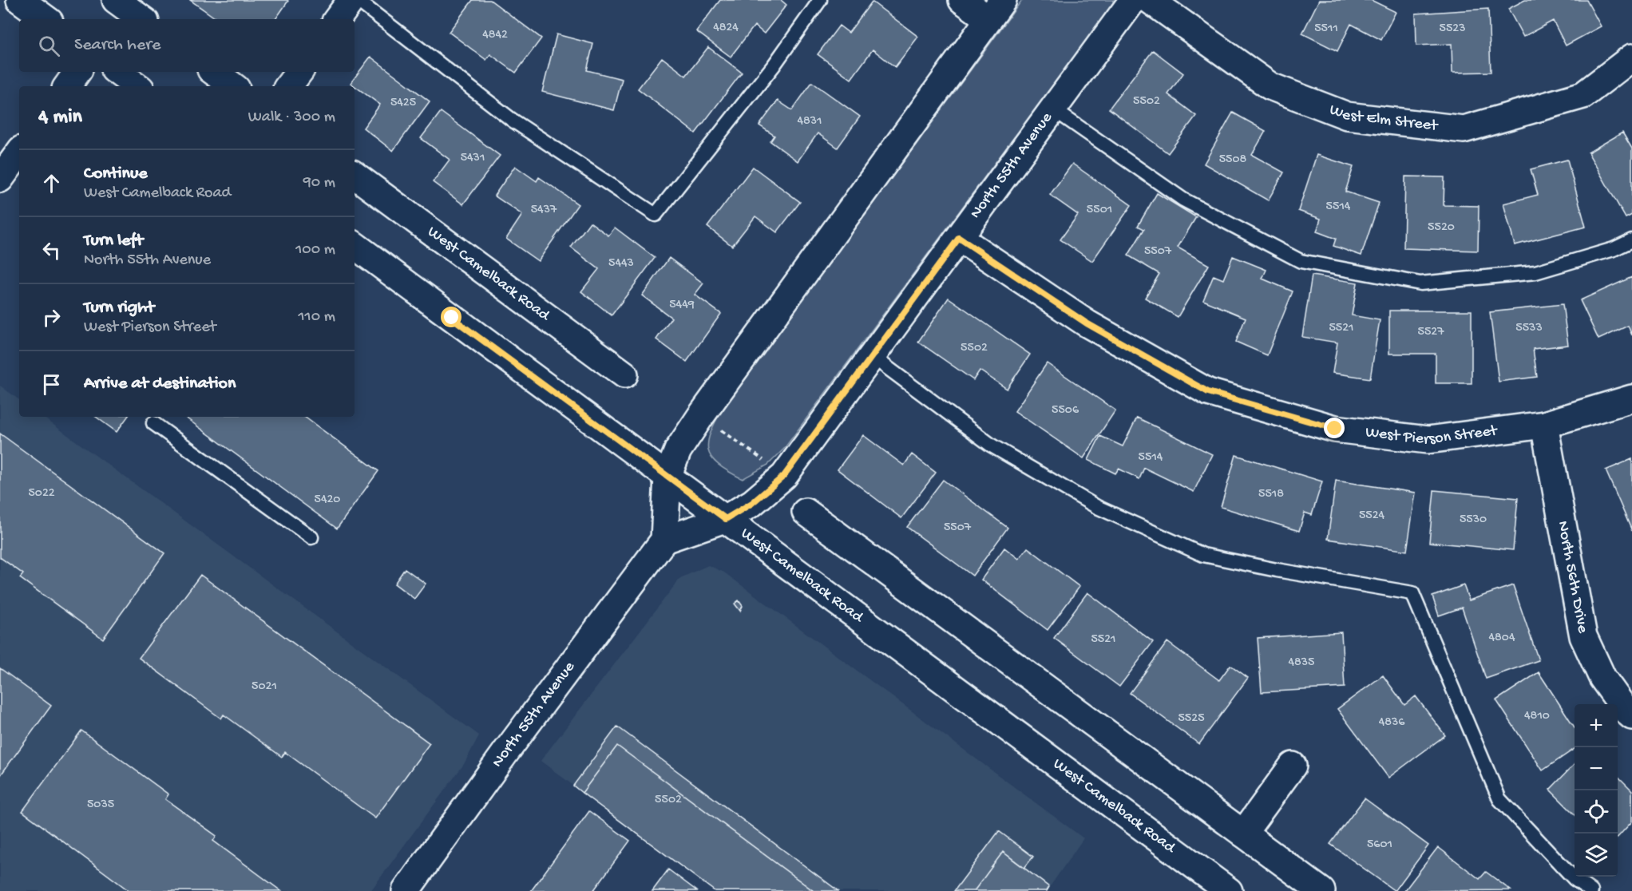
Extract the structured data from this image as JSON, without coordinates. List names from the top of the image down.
{
  "streets": {
    "street": [
      "West Elm Street",
      "North 55th Avenue",
      "West Camelback Road",
      "West Pierson Street",
      "North 56th Drive"
    ]
  },
  "crossings": [
    ["North 55th Avenue", "West Camelback Road"],
    ["North 55th Avenue", "West Pierson Street"],
    ["West Pierson Street", "North 56th Drive"]
  ],
  "house_numbers": [
    "4824",
    "5511",
    "5523",
    "4842",
    "5502",
    "5425",
    "4831",
    "5431",
    "5508",
    "5514",
    "5437",
    "5501",
    "5520",
    "5507",
    "5443",
    "5449",
    "5521",
    "5533",
    "5527",
    "5502",
    "5506",
    "5514",
    "5022",
    "5518",
    "5420",
    "5524",
    "5530",
    "5507",
    "4804",
    "5521",
    "4835",
    "5021",
    "4810",
    "5525",
    "4836",
    "5502",
    "5035",
    "5601"
  ],
  "page": {
    "search": "Search here",
    "heading": ["4 min", "Walk · 300 m"],
    "list": [
      ["Continue", "West Camelback Road", "90 m"],
      ["Turn left", "North 55th Avenue", "100 m"],
      ["Turn right", "West Pierson Street", "110 m"],
      "Arrive at destination"
    ],
    "map_buttons": ["+", "−"]
  }
}
